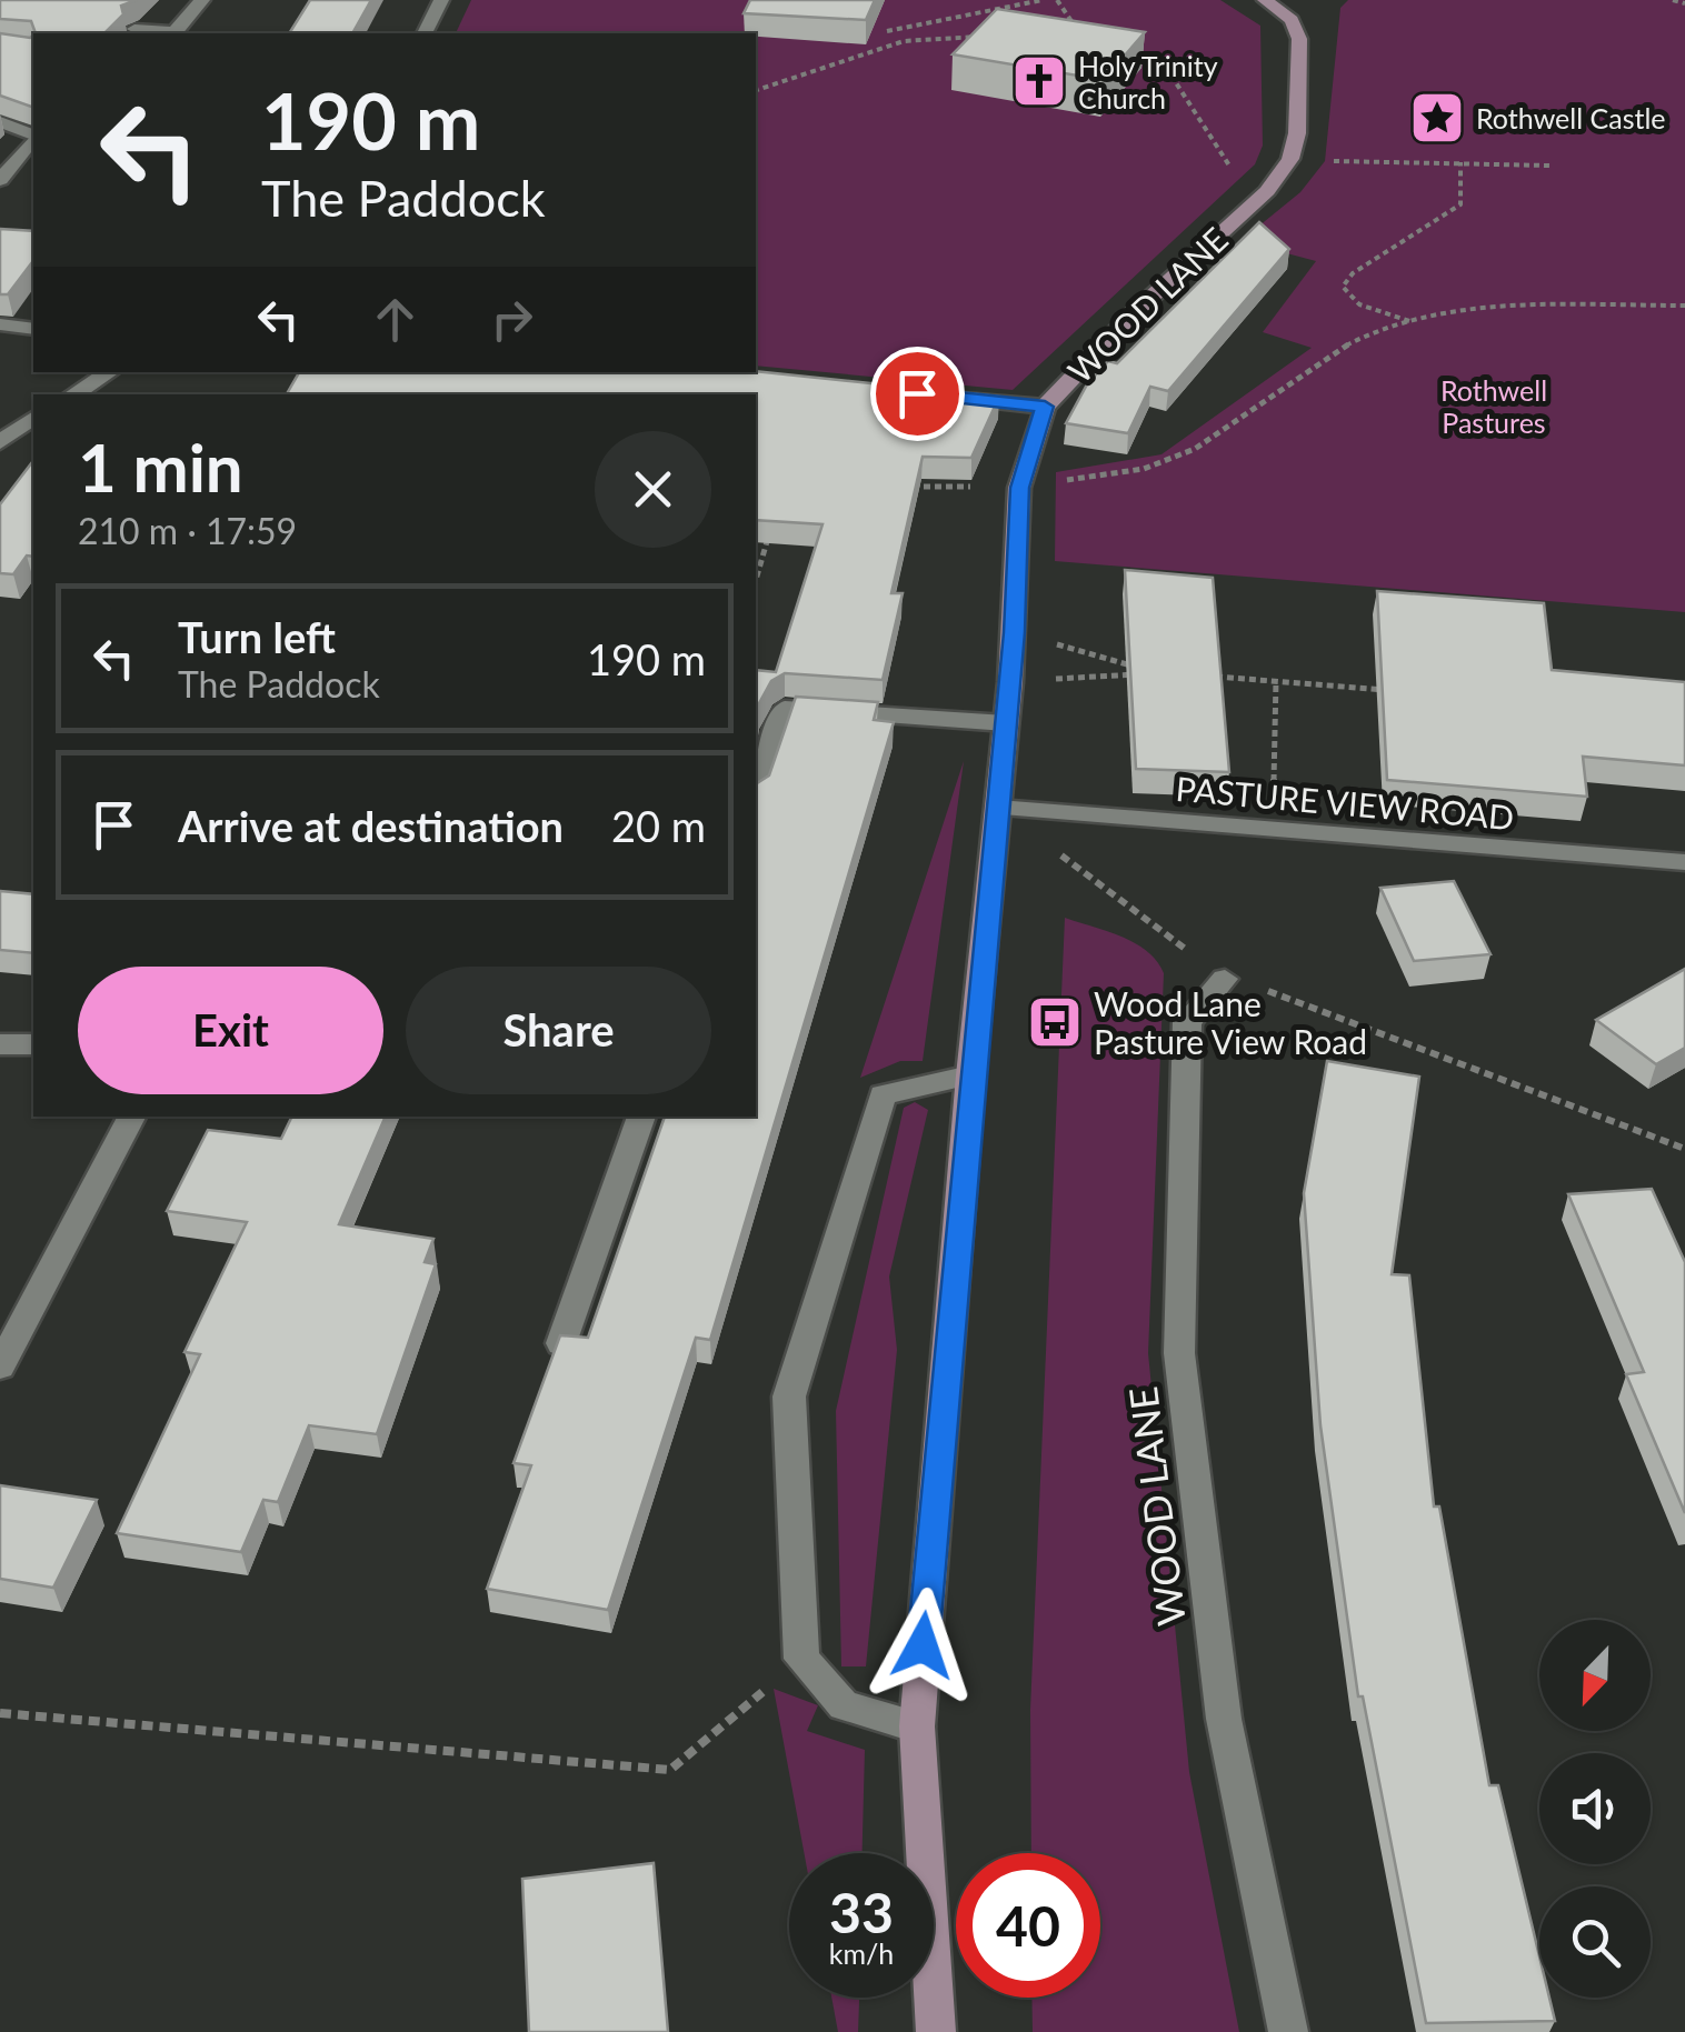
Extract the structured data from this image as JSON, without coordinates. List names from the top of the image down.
{
  "streets": {
    "street": ["WOOD LANE", "PASTURE VIEW ROAD"]
  },
  "crossings": [
    ["WOOD LANE", "PASTURE VIEW ROAD"]
  ],
  "parks": ["Rothwell Pastures"],
  "places": {
    "church": ["Holy Trinity Church"],
    "place": ["Rothwell Castle"],
    "bus stop": ["Wood Lane Pasture View Road"]
  },
  "north": "bottom left",
  "page": {
    "turn": ["190 m", "The Paddock"],
    "heading": ["1 min", "210 m · 17:59"],
    "list": [
      {
        "name": "Turn left",
        "note": "The Paddock",
        "value": "190 m"
      },
      {
        "name": "Arrive at destination",
        "value": "20 m"
      }
    ],
    "buttons": ["Exit", "Share"],
    "speed": "33 km/h",
    "limit": "40"
  }
}
